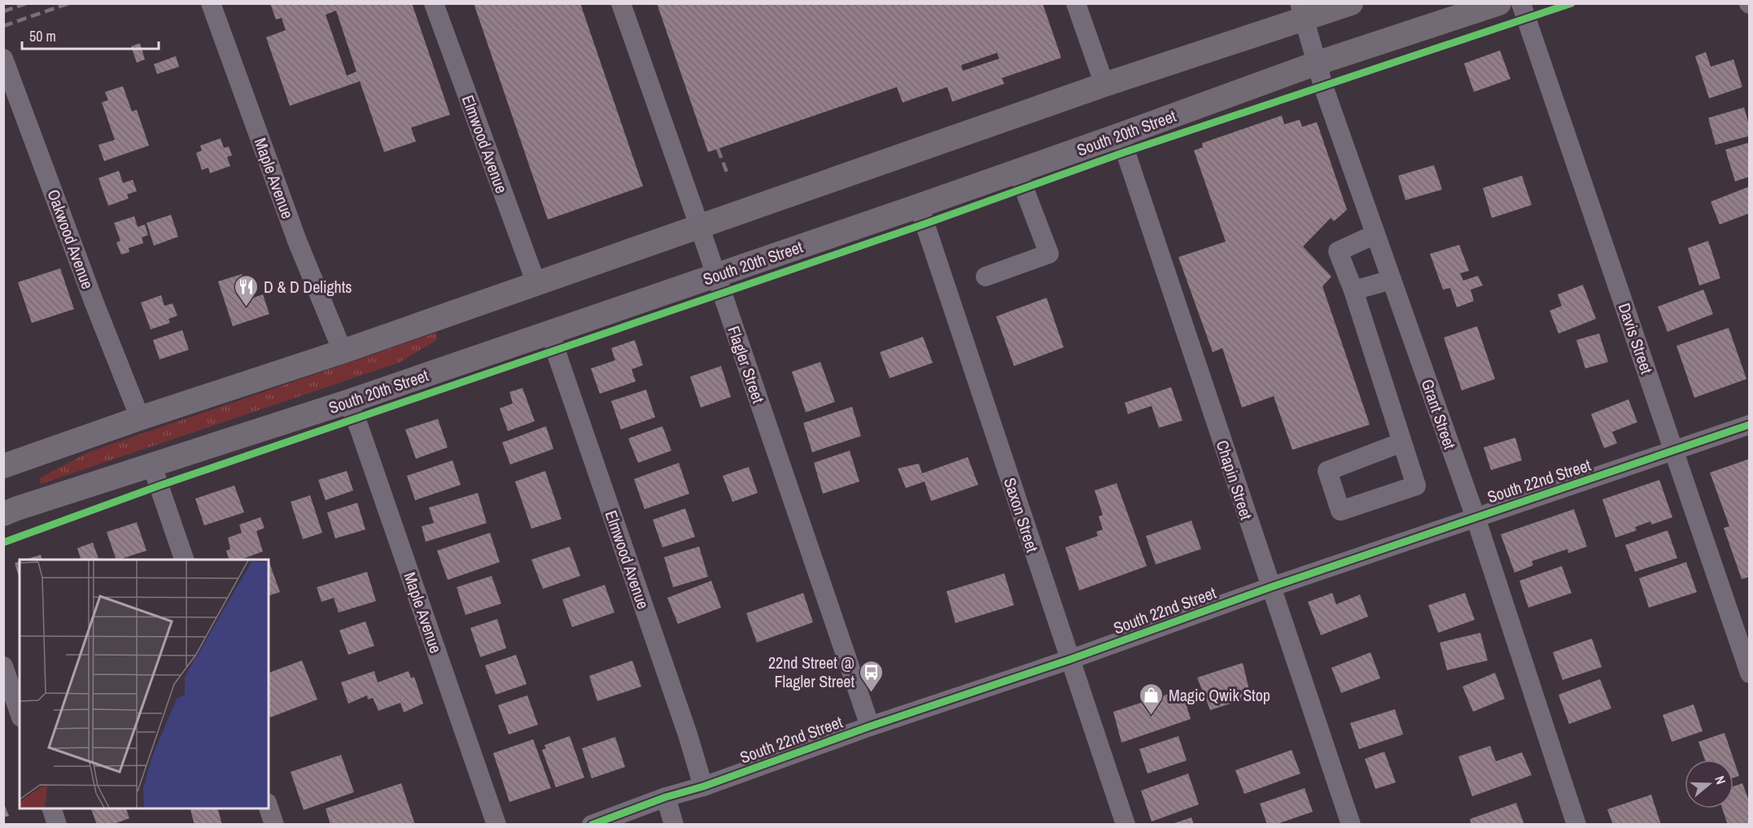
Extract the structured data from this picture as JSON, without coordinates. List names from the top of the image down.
{
  "streets": {
    "main road": ["South 20th Street"],
    "street": [
      "Elmwood Avenue",
      "Maple Avenue",
      "Oakwood Avenue",
      "Davis Street",
      "Flagler Street",
      "Grant Street",
      "Chapin Street",
      "South 22nd Street",
      "Saxon Street"
    ]
  },
  "crossings": [
    ["South 20th Street", "Elmwood Avenue"],
    ["South 20th Street", "Maple Avenue"],
    ["South 20th Street", "Flagler Street"],
    ["South 20th Street", "Grant Street"],
    ["South 20th Street", "Chapin Street"],
    ["South 20th Street", "Saxon Street"],
    ["Elmwood Avenue", "South 22nd Street"],
    ["Davis Street", "South 22nd Street"],
    ["Flagler Street", "South 22nd Street"],
    ["Grant Street", "South 22nd Street"],
    ["Chapin Street", "South 22nd Street"],
    ["South 22nd Street", "Saxon Street"]
  ],
  "places": {
    "restaurant": ["D & D Delights"],
    "bus stop": ["22nd Street @ Flagler Street"],
    "shop": ["Magic Qwik Stop"]
  },
  "scale_bar": "50 m",
  "north": "right"
}
